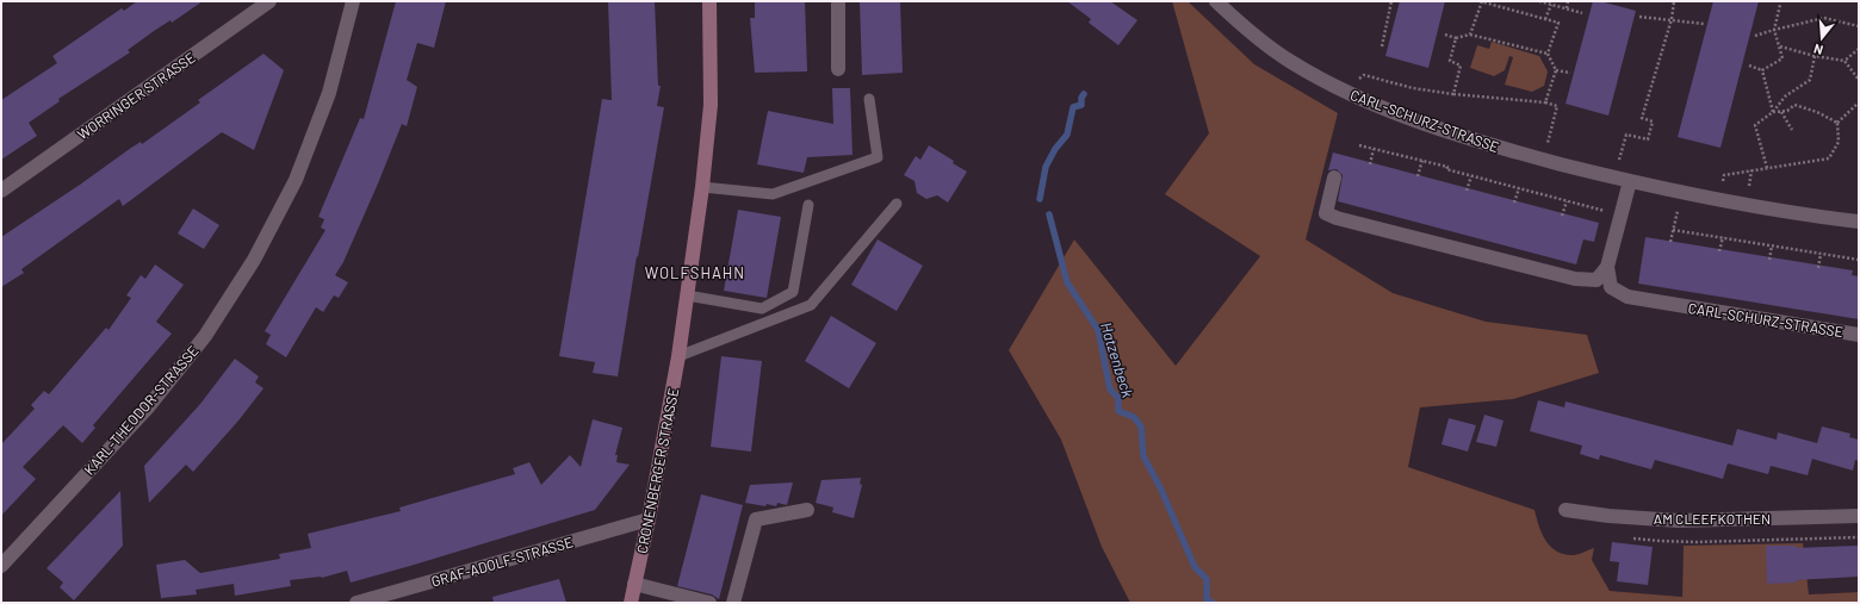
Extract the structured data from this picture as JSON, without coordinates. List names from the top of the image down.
{
  "streets": {
    "main road": ["CRONENBERGER STRASSE"],
    "street": [
      "WORRINGER STRASSE",
      "CARL-SCHURZ-STRASSE",
      "KARL-THEODOR-STRASSE",
      "AM CLEEFKOTHEN",
      "GRAF-ADOLF-STRASSE"
    ]
  },
  "crossings": [
    ["CRONENBERGER STRASSE", "GRAF-ADOLF-STRASSE"]
  ],
  "districts": ["WOLFSHAHN"],
  "water": ["Hatzenbeck"],
  "north": "bottom"
}
